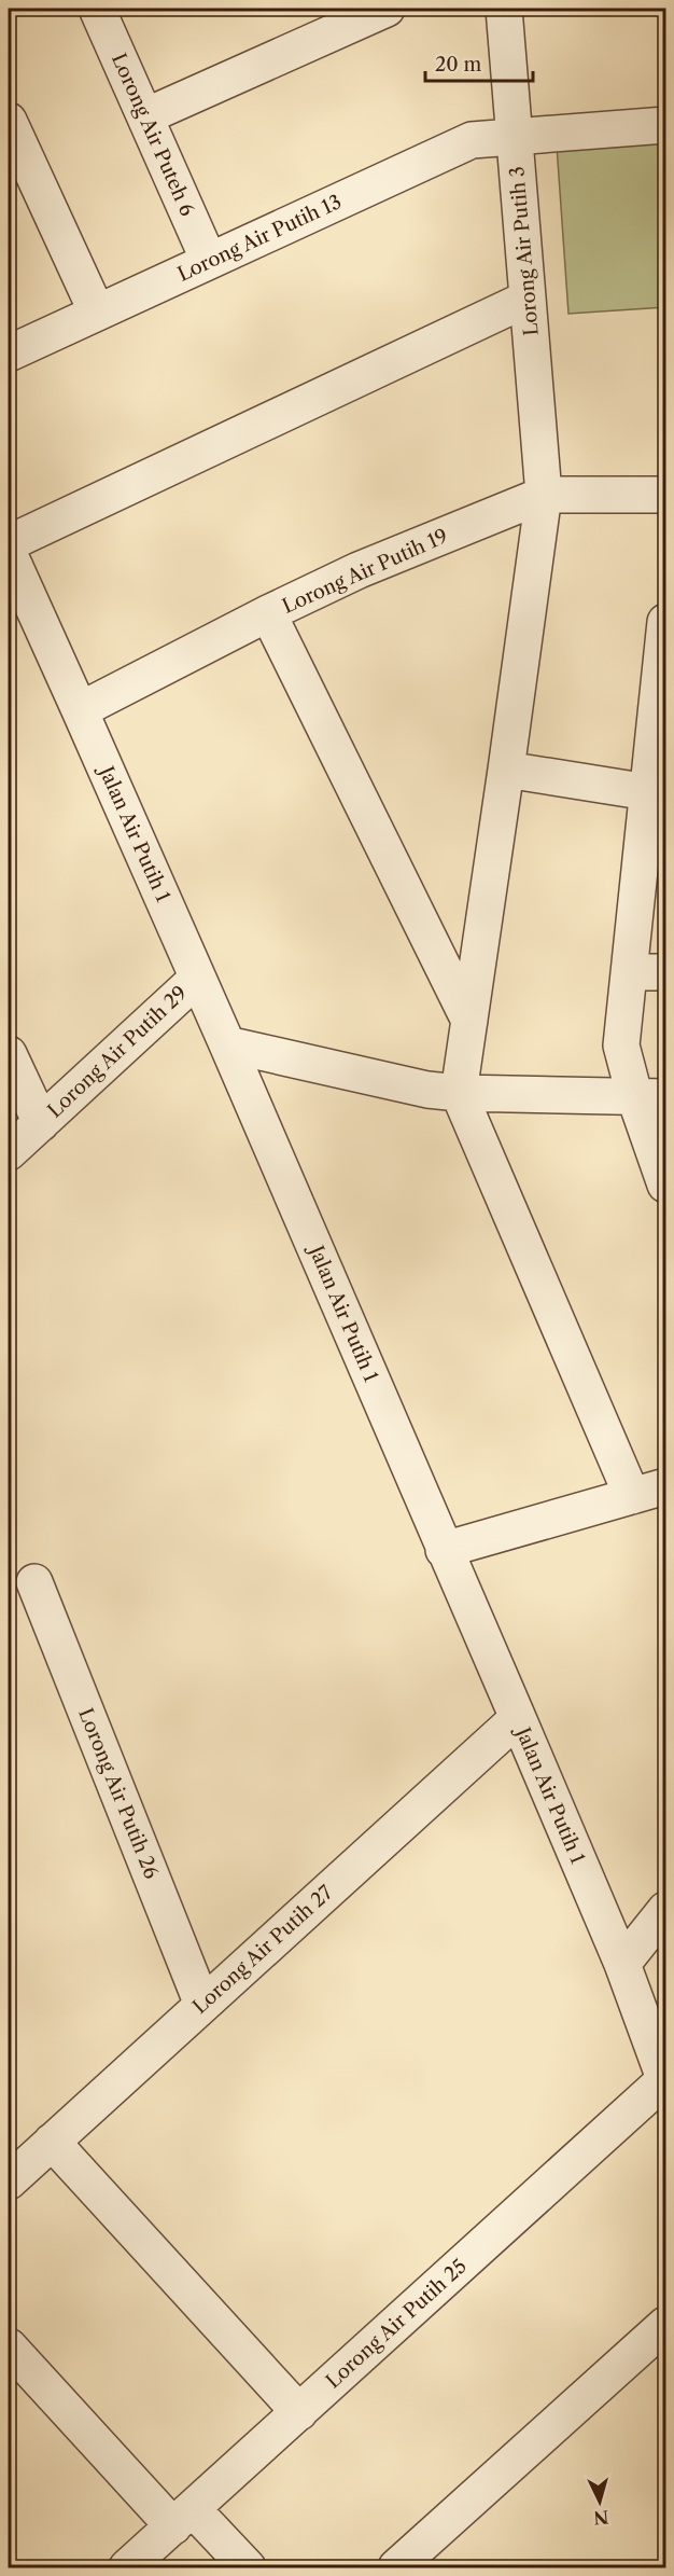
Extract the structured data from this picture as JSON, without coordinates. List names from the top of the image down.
{
  "streets": {
    "street": [
      "Lorong Air Puteh 6",
      "Lorong Air Putih 13",
      "Lorong Air Putih 3",
      "Lorong Air Putih 19",
      "Jalan Air Putih 1",
      "Lorong Air Putih 29",
      "Lorong Air Putih 26",
      "Lorong Air Putih 27",
      "Lorong Air Putih 25"
    ]
  },
  "crossings": [
    ["Lorong Air Puteh 6", "Lorong Air Putih 13"],
    ["Lorong Air Putih 13", "Lorong Air Putih 3"],
    ["Lorong Air Putih 3", "Lorong Air Putih 19"],
    ["Lorong Air Putih 19", "Jalan Air Putih 1"],
    ["Jalan Air Putih 1", "Lorong Air Putih 29"],
    ["Jalan Air Putih 1", "Lorong Air Putih 27"],
    ["Jalan Air Putih 1", "Lorong Air Putih 25"],
    ["Lorong Air Putih 26", "Lorong Air Putih 27"]
  ],
  "scale_bar": "20 m",
  "north": "bottom"
}
